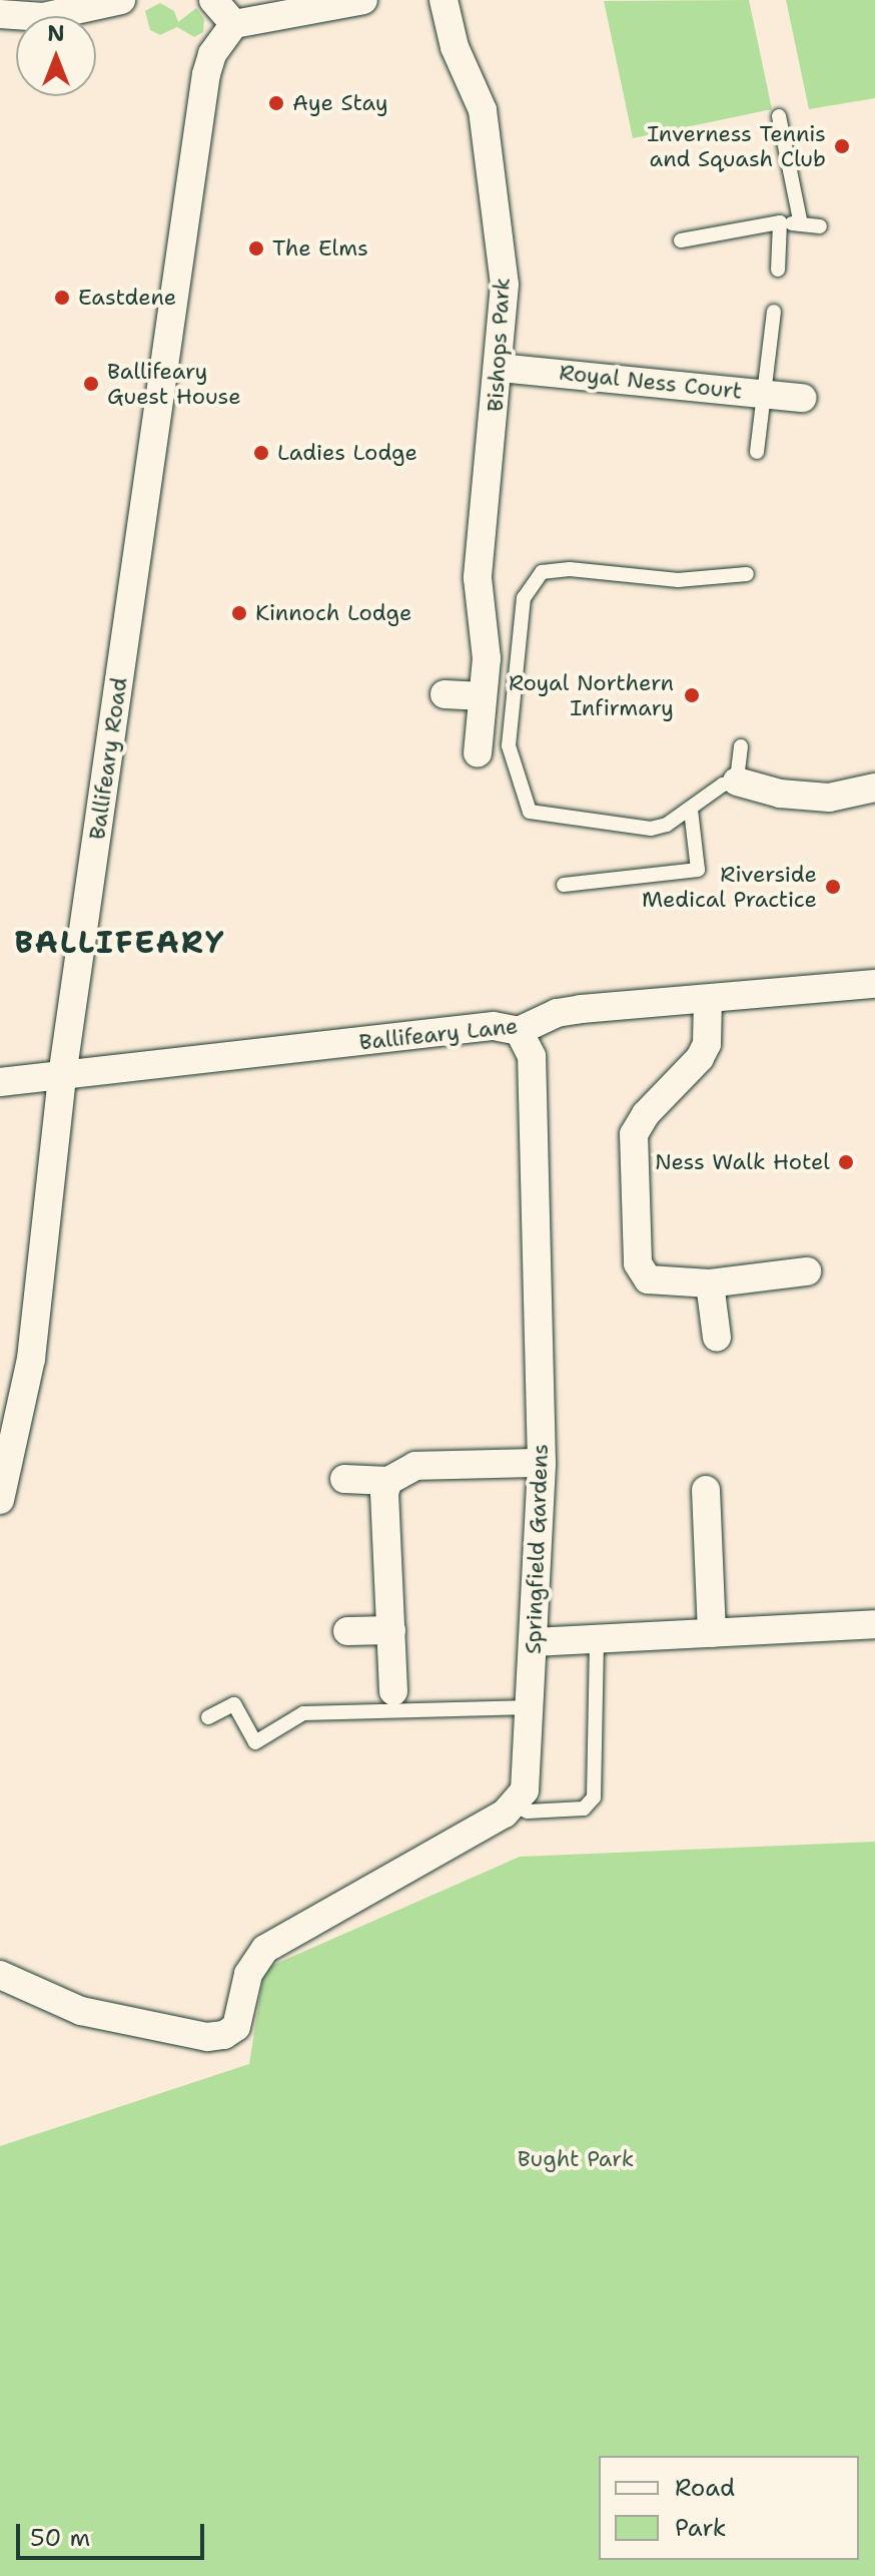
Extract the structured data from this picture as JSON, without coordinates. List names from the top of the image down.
{
  "streets": {
    "street": [
      "Bishops Park",
      "Royal Ness Court",
      "Ballifeary Road",
      "Ballifeary Lane",
      "Springfield Gardens"
    ]
  },
  "crossings": [
    ["Bishops Park", "Royal Ness Court"],
    ["Ballifeary Road", "Ballifeary Lane"],
    ["Ballifeary Lane", "Springfield Gardens"]
  ],
  "districts": ["BALLIFEARY"],
  "parks": ["Bught Park"],
  "places": [
    "Aye Stay",
    "Inverness Tennis and Squash Club",
    "The Elms",
    "Eastdene",
    "Ballifeary Guest House",
    "Ladies Lodge",
    "Kinnoch Lodge",
    "Royal Northern Infirmary",
    "Riverside Medical Practice",
    "Ness Walk Hotel"
  ],
  "legend": ["Road", "Park"],
  "scale_bar": "50 m",
  "north": "top"
}
